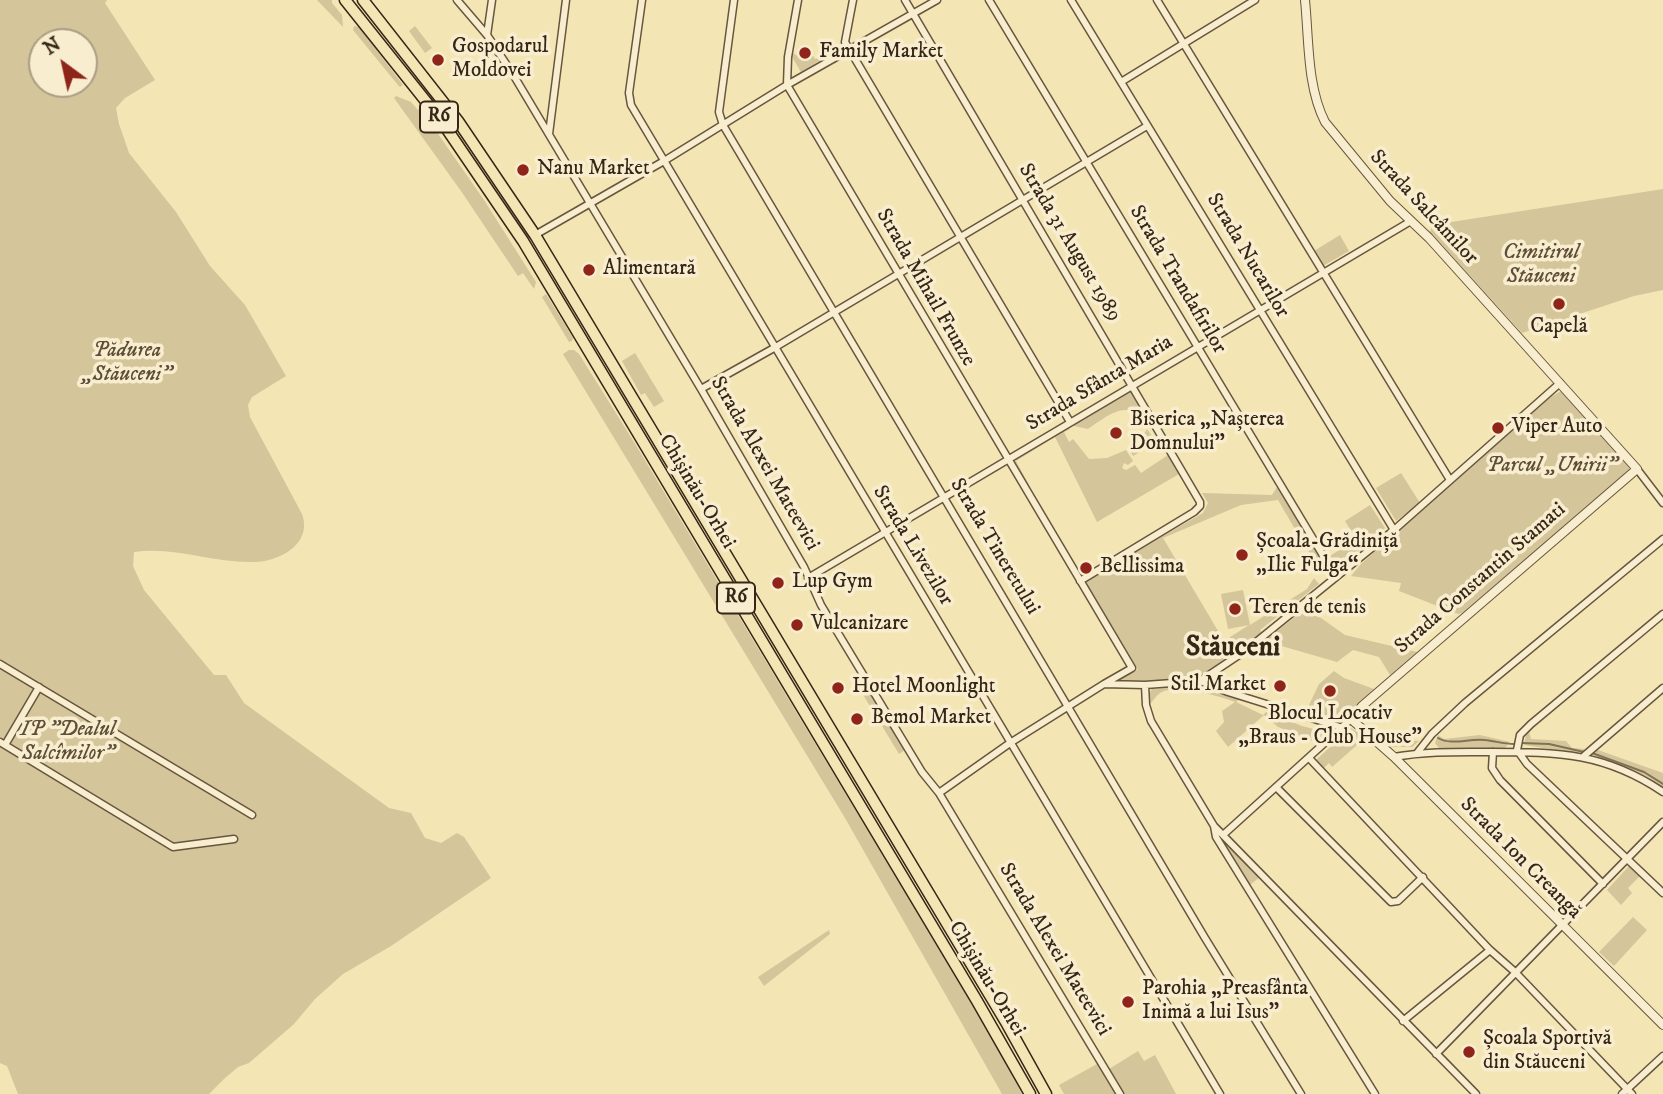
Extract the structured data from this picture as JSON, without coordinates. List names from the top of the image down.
{
  "streets": {
    "highway": ["R6", "Chișinău-Orhei"],
    "street": [
      "Strada Salcâmilor",
      "Strada 31 August 1989",
      "Strada Nucarilor",
      "Strada Trandafirilor",
      "Strada Mihail Frunze",
      "Strada Sfânta Maria",
      "Strada Alexei Mateevici",
      "Strada Livezilor",
      "Strada Tineretului",
      "Strada Constantin Stamati",
      "Strada Ion Creangă"
    ]
  },
  "crossings": [
    ["Strada Salcâmilor", "Strada Sfânta Maria"],
    ["Strada Salcâmilor", "Strada Constantin Stamati"],
    ["Strada 31 August 1989", "Strada Mihail Frunze"],
    ["Strada 31 August 1989", "Strada Sfânta Maria"],
    ["Strada Nucarilor", "Strada Sfânta Maria"],
    ["Strada Trandafirilor", "Strada Sfânta Maria"],
    ["Strada Mihail Frunze", "Strada Sfânta Maria"],
    ["Strada Sfânta Maria", "Strada Alexei Mateevici"],
    ["Strada Sfânta Maria", "Strada Livezilor"],
    ["Strada Sfânta Maria", "Strada Tineretului"],
    ["Strada Constantin Stamati", "Strada Ion Creangă"]
  ],
  "districts": ["Stăuceni"],
  "parks": [
    "Cimitirul Stăuceni",
    "Pădurea „Stăuceni”",
    "Parcul „Unirii”",
    "IP \"Dealul Salcîmilor\""
  ],
  "places": [
    "Family Market",
    "Gospodarul Moldovei",
    "Nanu Market",
    "Alimentară",
    "Capelă",
    "Viper Auto",
    "Biserica „Nașterea Domnului”",
    "Școala-Grădiniță „Ilie Fulga“",
    "Bellissima",
    "Lup Gym",
    "Teren de tenis",
    "Vulcanizare",
    "Stil Market",
    "Hotel Moonlight",
    "Blocul Locativ „Braus - Club House”",
    "Bemol Market",
    "Parohia „Preasfânta Inimă a lui Isus”",
    "Școala Sportivă din Stăuceni"
  ],
  "north": "top left"
}
